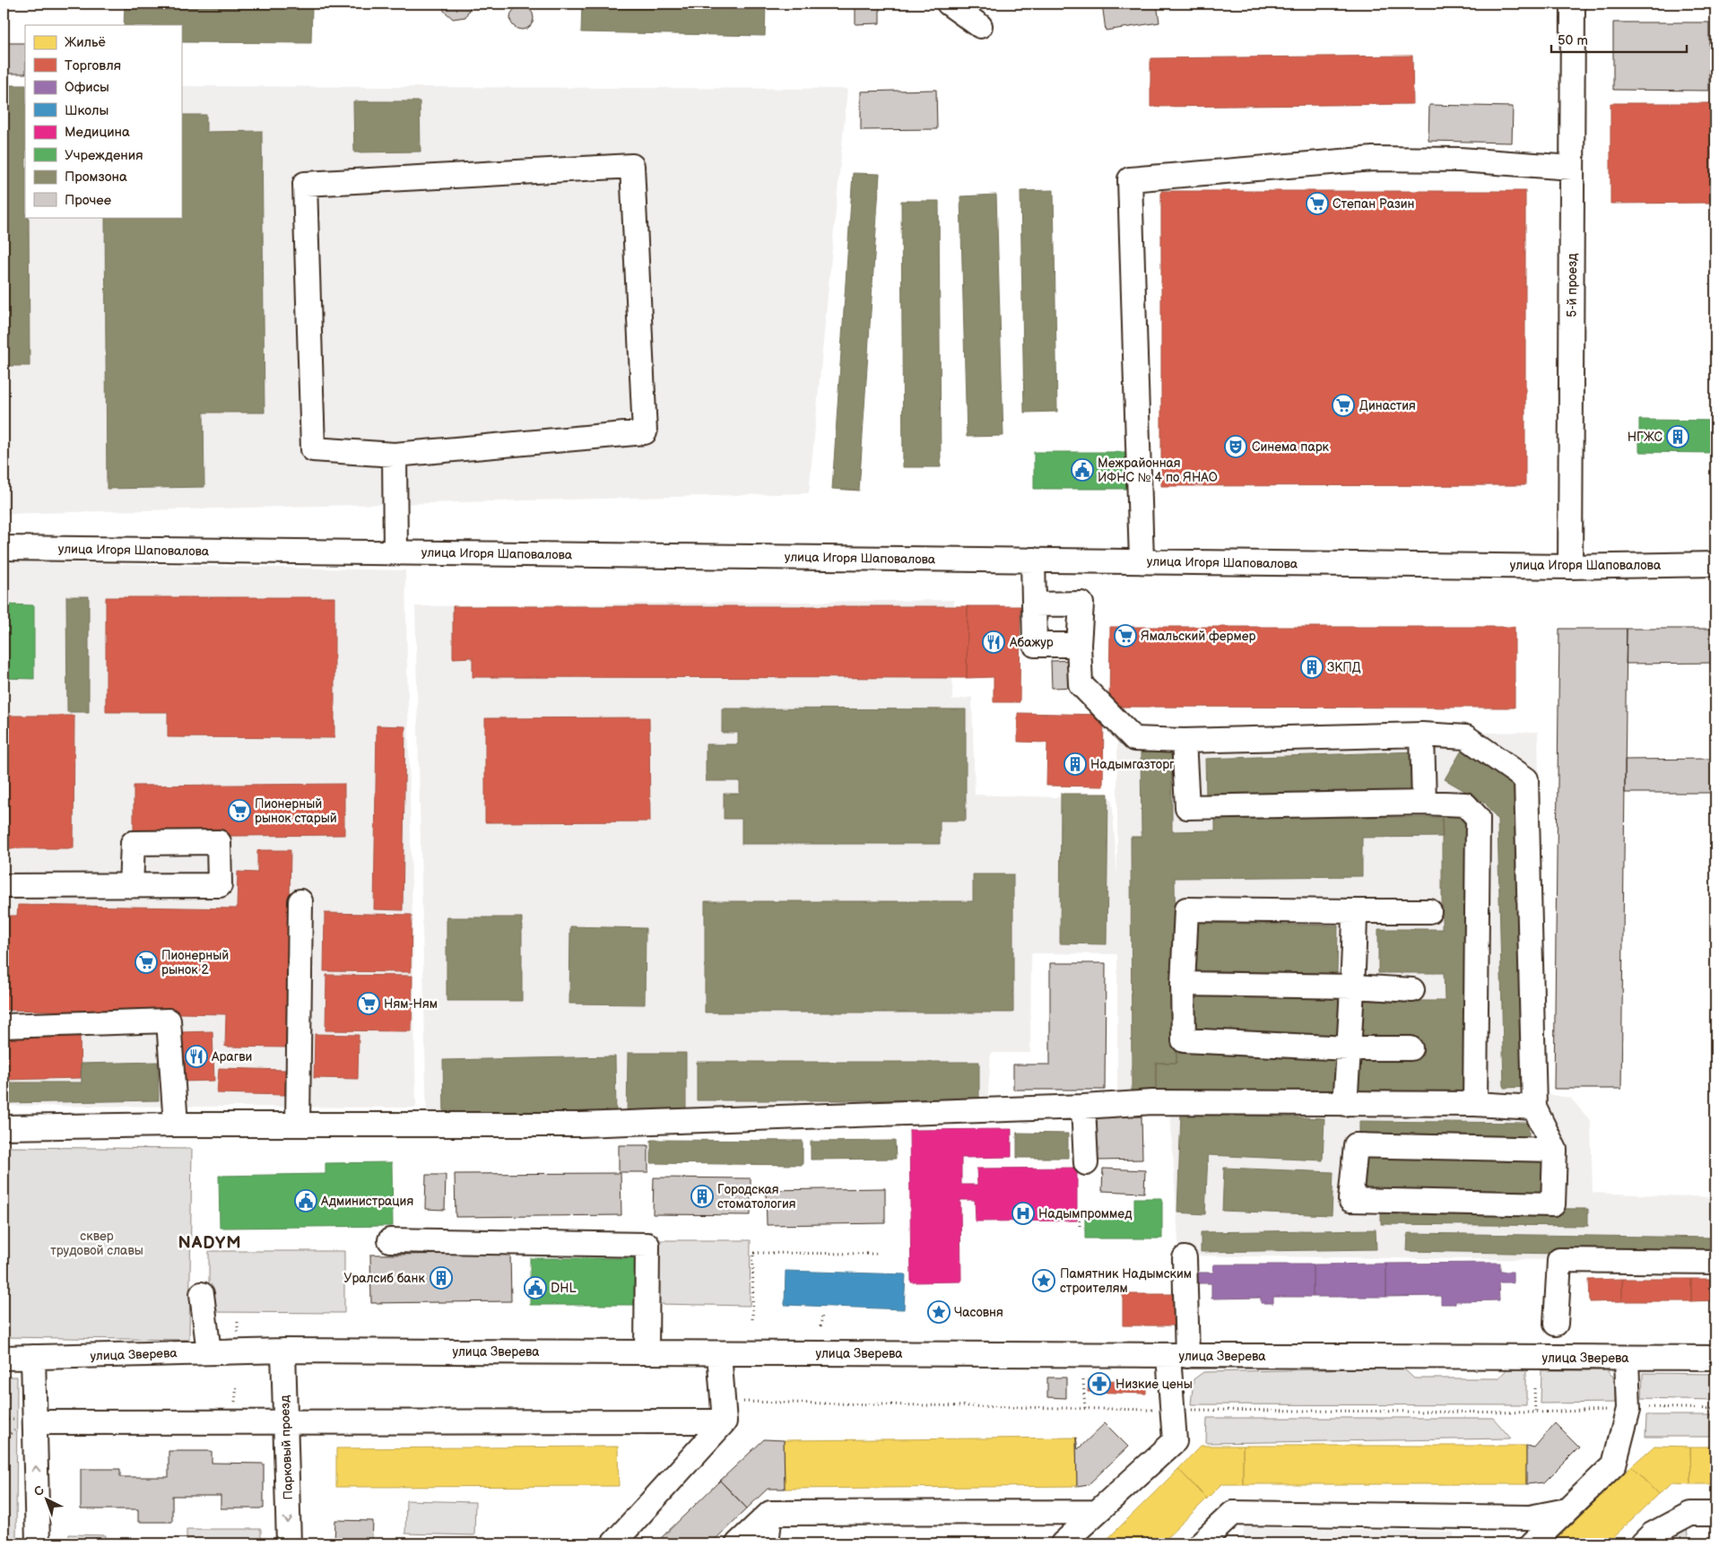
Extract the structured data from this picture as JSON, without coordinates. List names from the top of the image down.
{
  "streets": {
    "street": [
      "5-й проезд",
      "улица Игоря Шаповалова",
      "улица Зверева",
      "Парковый проезд"
    ]
  },
  "crossings": [
    ["5-й проезд", "улица Игоря Шаповалова"],
    ["улица Зверева", "Парковый проезд"]
  ],
  "one_way": ["Парковый проезд"],
  "districts": ["NADYM"],
  "parks": ["сквер трудовой славы"],
  "places": {
    "supermarket": [
      "Степан Разин",
      "Династия",
      "Ямальский фермер",
      "Пионерный рынок старый",
      "Пионерный рынок 2",
      "Ням-Ням"
    ],
    "building": [
      "НГЖС",
      "ЗКПД",
      "Надымгазторг",
      "Городская стоматология",
      "Уралсиб банк"
    ],
    "theatre": ["Синема парк"],
    "public building": ["Межрайонная ИФНС № 4 по ЯНАО", "Администрация", "DHL"],
    "restaurant": ["Абажур", "Арагви"],
    "hospital": ["Надымпроммед"],
    "place": ["Памятник Надымским строителям", "Часовня"],
    "pharmacy": ["Низкие цены"]
  },
  "legend": [
    "Жильё",
    "Торговля",
    "Офисы",
    "Школы",
    "Медицина",
    "Учреждения",
    "Промзона",
    "Прочее"
  ],
  "scale_bar": "50 m",
  "north": "top left"
}
